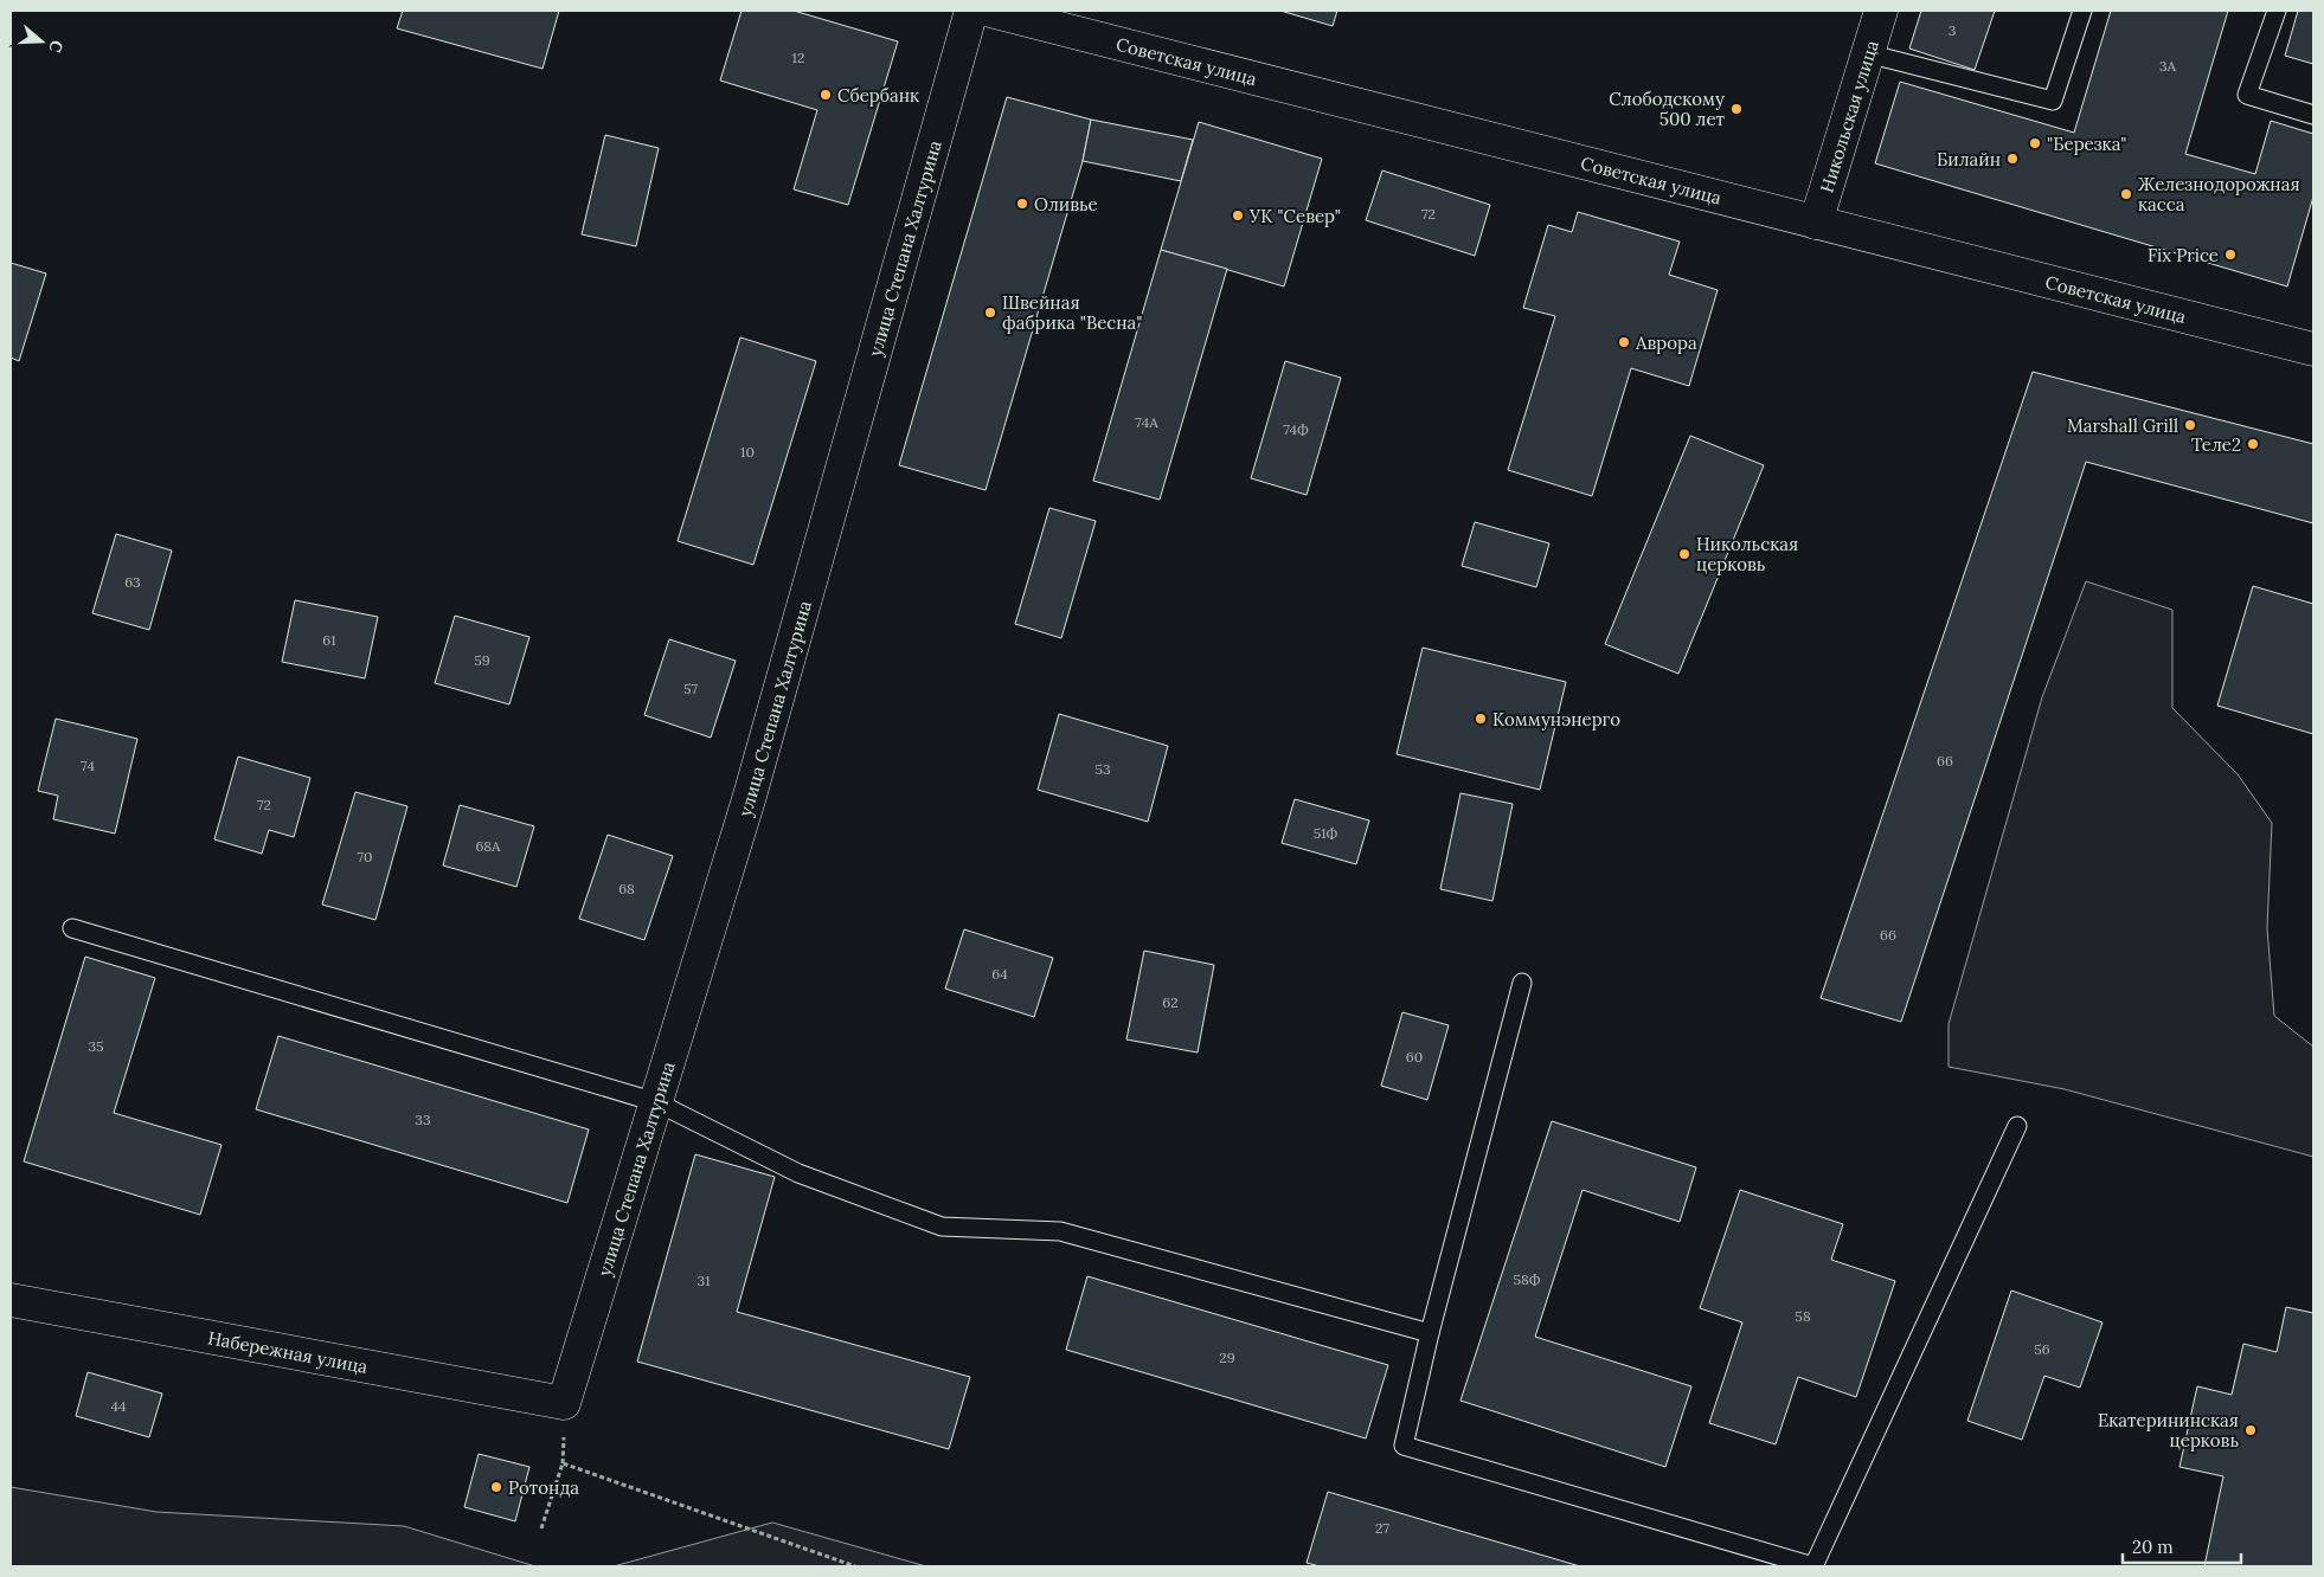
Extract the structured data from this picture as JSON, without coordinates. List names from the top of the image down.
{
  "streets": {
    "street": [
      "Советская улица",
      "Никольская улица",
      "улица Степана Халтурина",
      "Набережная улица"
    ]
  },
  "crossings": [
    ["Советская улица", "Никольская улица"],
    ["улица Степана Халтурина", "Набережная улица"]
  ],
  "places": [
    "Сбербанк",
    "Слободскому 500 лет",
    "\"Березка\"",
    "Билайн",
    "Железнодорожная касса",
    "Оливье",
    "УК \"Север\"",
    "Fix Price",
    "Швейная фабрика \"Весна\"",
    "Аврора",
    "Marshall Grill",
    "Теле2",
    "Никольская церковь",
    "Коммунэнерго",
    "Екатерининская церковь",
    "Ротонда"
  ],
  "house_numbers": [
    "3",
    "12",
    "3А",
    "72",
    "74А",
    "74Ф",
    "10",
    "63",
    "61",
    "59",
    "57",
    "66",
    "74",
    "53",
    "72",
    "51Ф",
    "68А",
    "70",
    "68",
    "66",
    "64",
    "62",
    "35",
    "60",
    "33",
    "58Ф",
    "31",
    "58",
    "56",
    "29",
    "44",
    "27"
  ],
  "scale_bar": "20 m",
  "north": "right"
}
